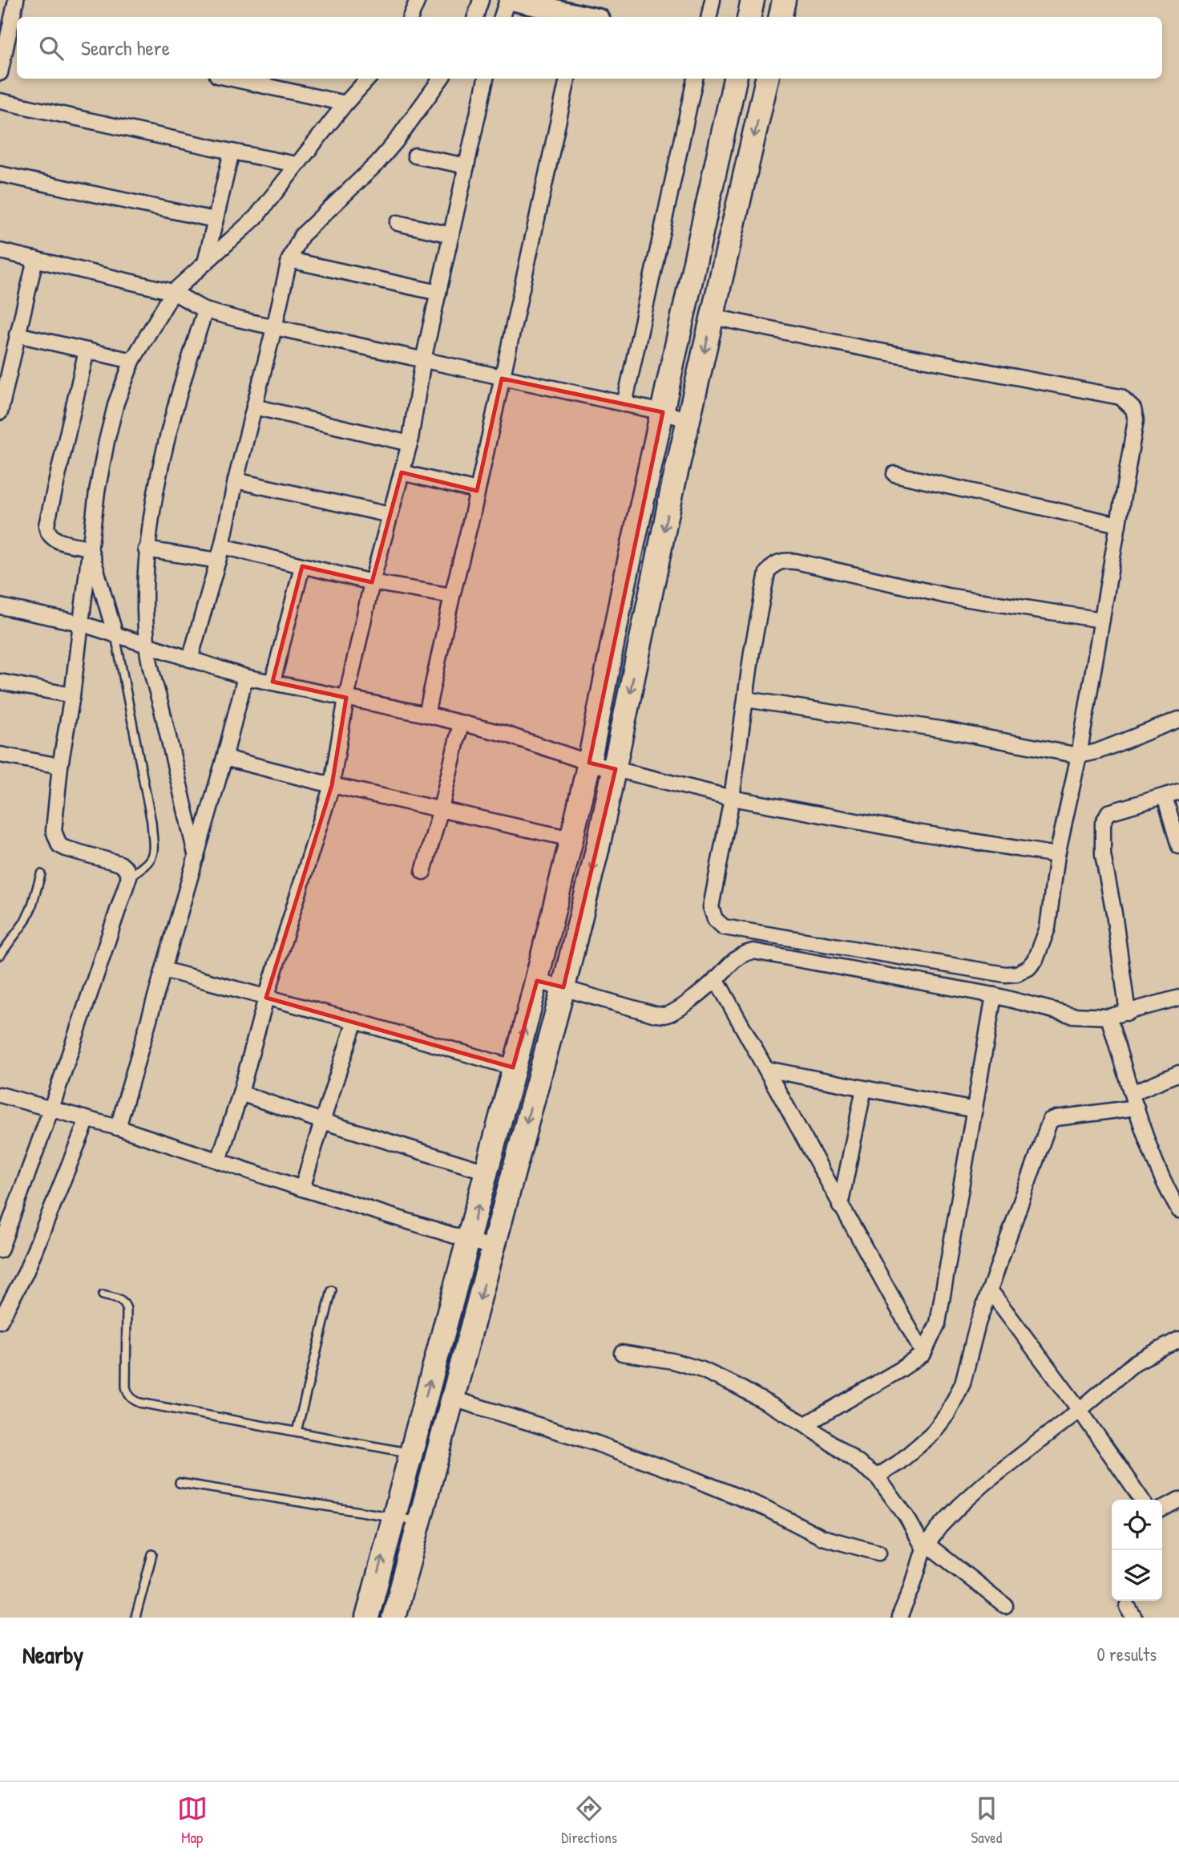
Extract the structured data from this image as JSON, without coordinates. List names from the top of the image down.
{
  "page": {
    "search": "Search here",
    "heading": ["Nearby", "0 results"],
    "nav": ["Map", "Directions", "Saved"]
  }
}
